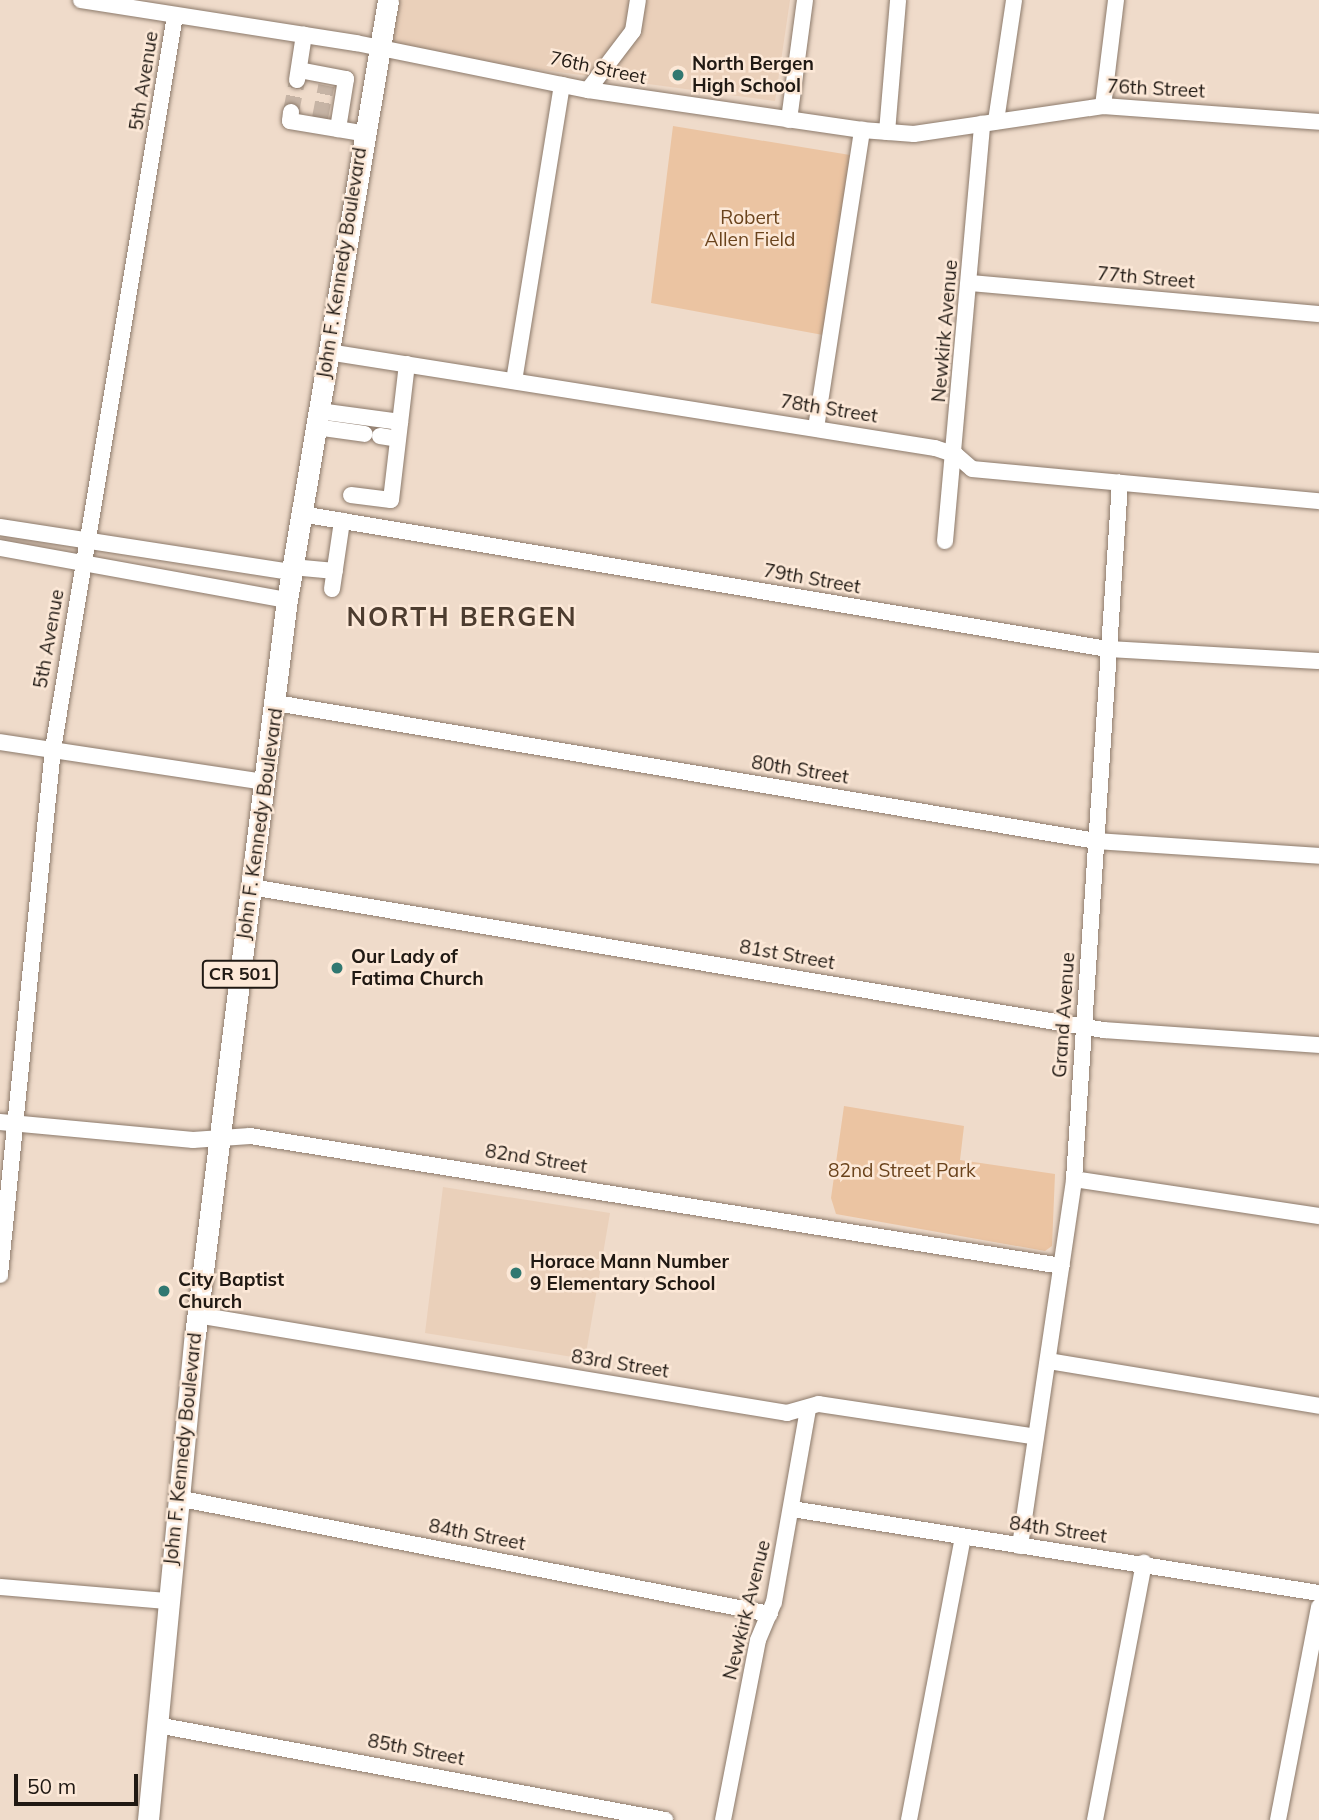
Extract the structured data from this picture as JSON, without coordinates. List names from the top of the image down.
{
  "streets": {
    "main road": ["John F. Kennedy Boulevard", "CR 501"],
    "street": [
      "76th Street",
      "5th Avenue",
      "77th Street",
      "Newkirk Avenue",
      "78th Street",
      "79th Street",
      "80th Street",
      "81st Street",
      "Grand Avenue",
      "82nd Street",
      "83rd Street",
      "84th Street",
      "85th Street"
    ]
  },
  "crossings": [
    ["76th Street", "5th Avenue"],
    ["76th Street", "John F. Kennedy Boulevard"],
    ["76th Street", "Newkirk Avenue"],
    ["5th Avenue", "82nd Street"],
    ["John F. Kennedy Boulevard", "78th Street"],
    ["John F. Kennedy Boulevard", "79th Street"],
    ["John F. Kennedy Boulevard", "80th Street"],
    ["John F. Kennedy Boulevard", "81st Street"],
    ["John F. Kennedy Boulevard", "82nd Street"],
    ["John F. Kennedy Boulevard", "83rd Street"],
    ["John F. Kennedy Boulevard", "84th Street"],
    ["John F. Kennedy Boulevard", "85th Street"],
    ["77th Street", "Newkirk Avenue"],
    ["Newkirk Avenue", "78th Street"],
    ["Newkirk Avenue", "83rd Street"],
    ["Newkirk Avenue", "84th Street"],
    ["78th Street", "Grand Avenue"],
    ["79th Street", "Grand Avenue"],
    ["80th Street", "Grand Avenue"],
    ["81st Street", "Grand Avenue"],
    ["Grand Avenue", "82nd Street"],
    ["Grand Avenue", "83rd Street"],
    ["Grand Avenue", "84th Street"]
  ],
  "districts": ["NORTH BERGEN"],
  "parks": ["Robert Allen Field", "82nd Street Park"],
  "places": [
    "North Bergen High School",
    "Our Lady of Fatima Church",
    "Horace Mann Number 9 Elementary School",
    "City Baptist Church"
  ],
  "scale_bar": "50 m"
}
